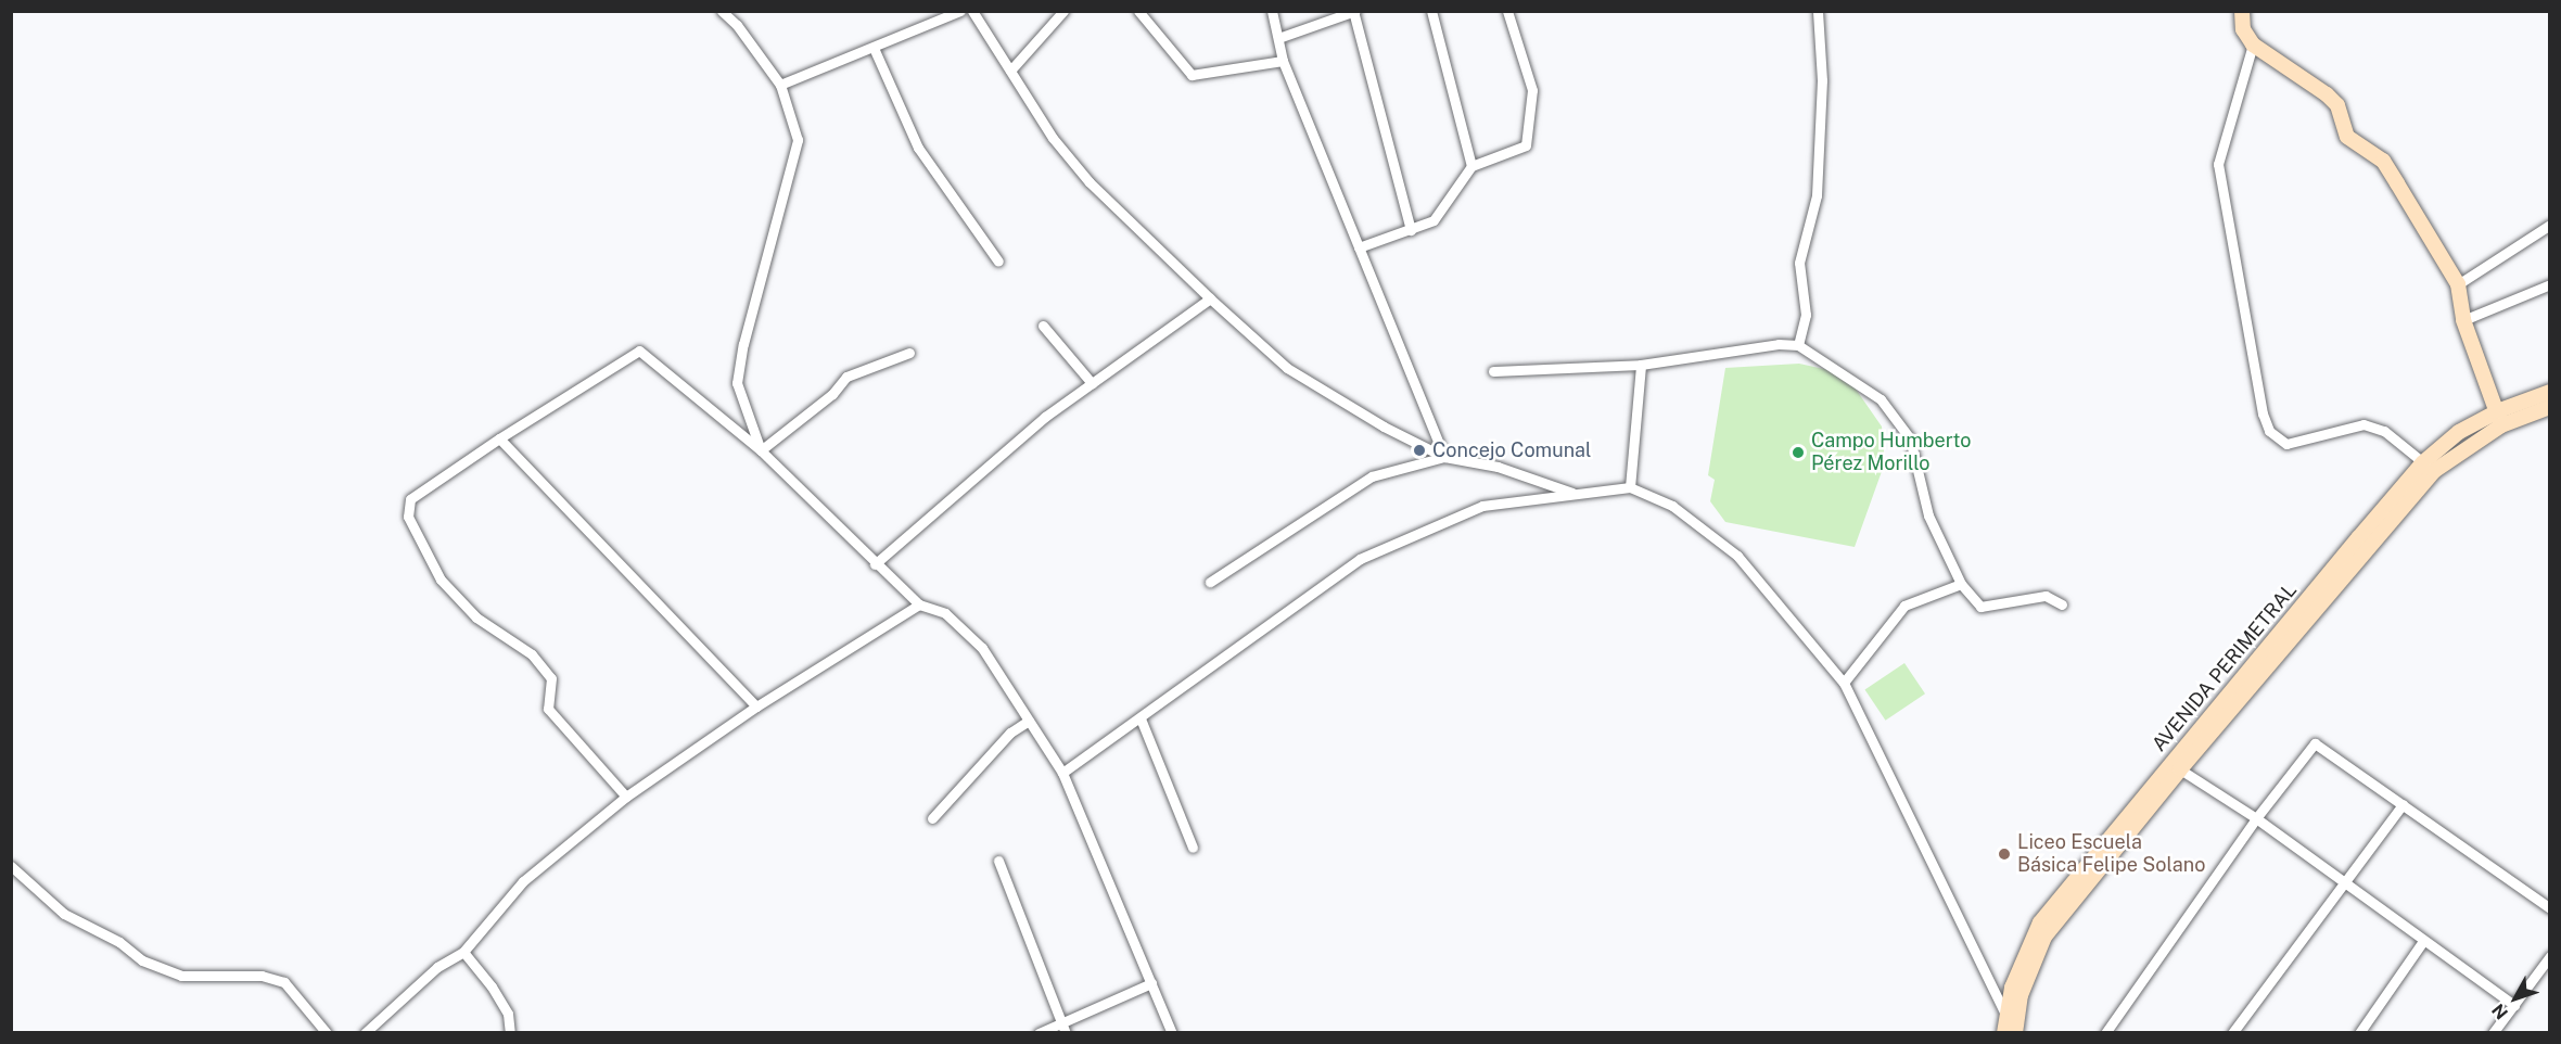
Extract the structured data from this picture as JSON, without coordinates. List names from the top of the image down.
{
  "streets": {
    "main road": ["AVENIDA PERIMETRAL"]
  },
  "places": ["Concejo Comunal", "Campo Humberto Pérez Morillo", "Liceo Escuela Básica Felipe Solano"],
  "north": "bottom left"
}
